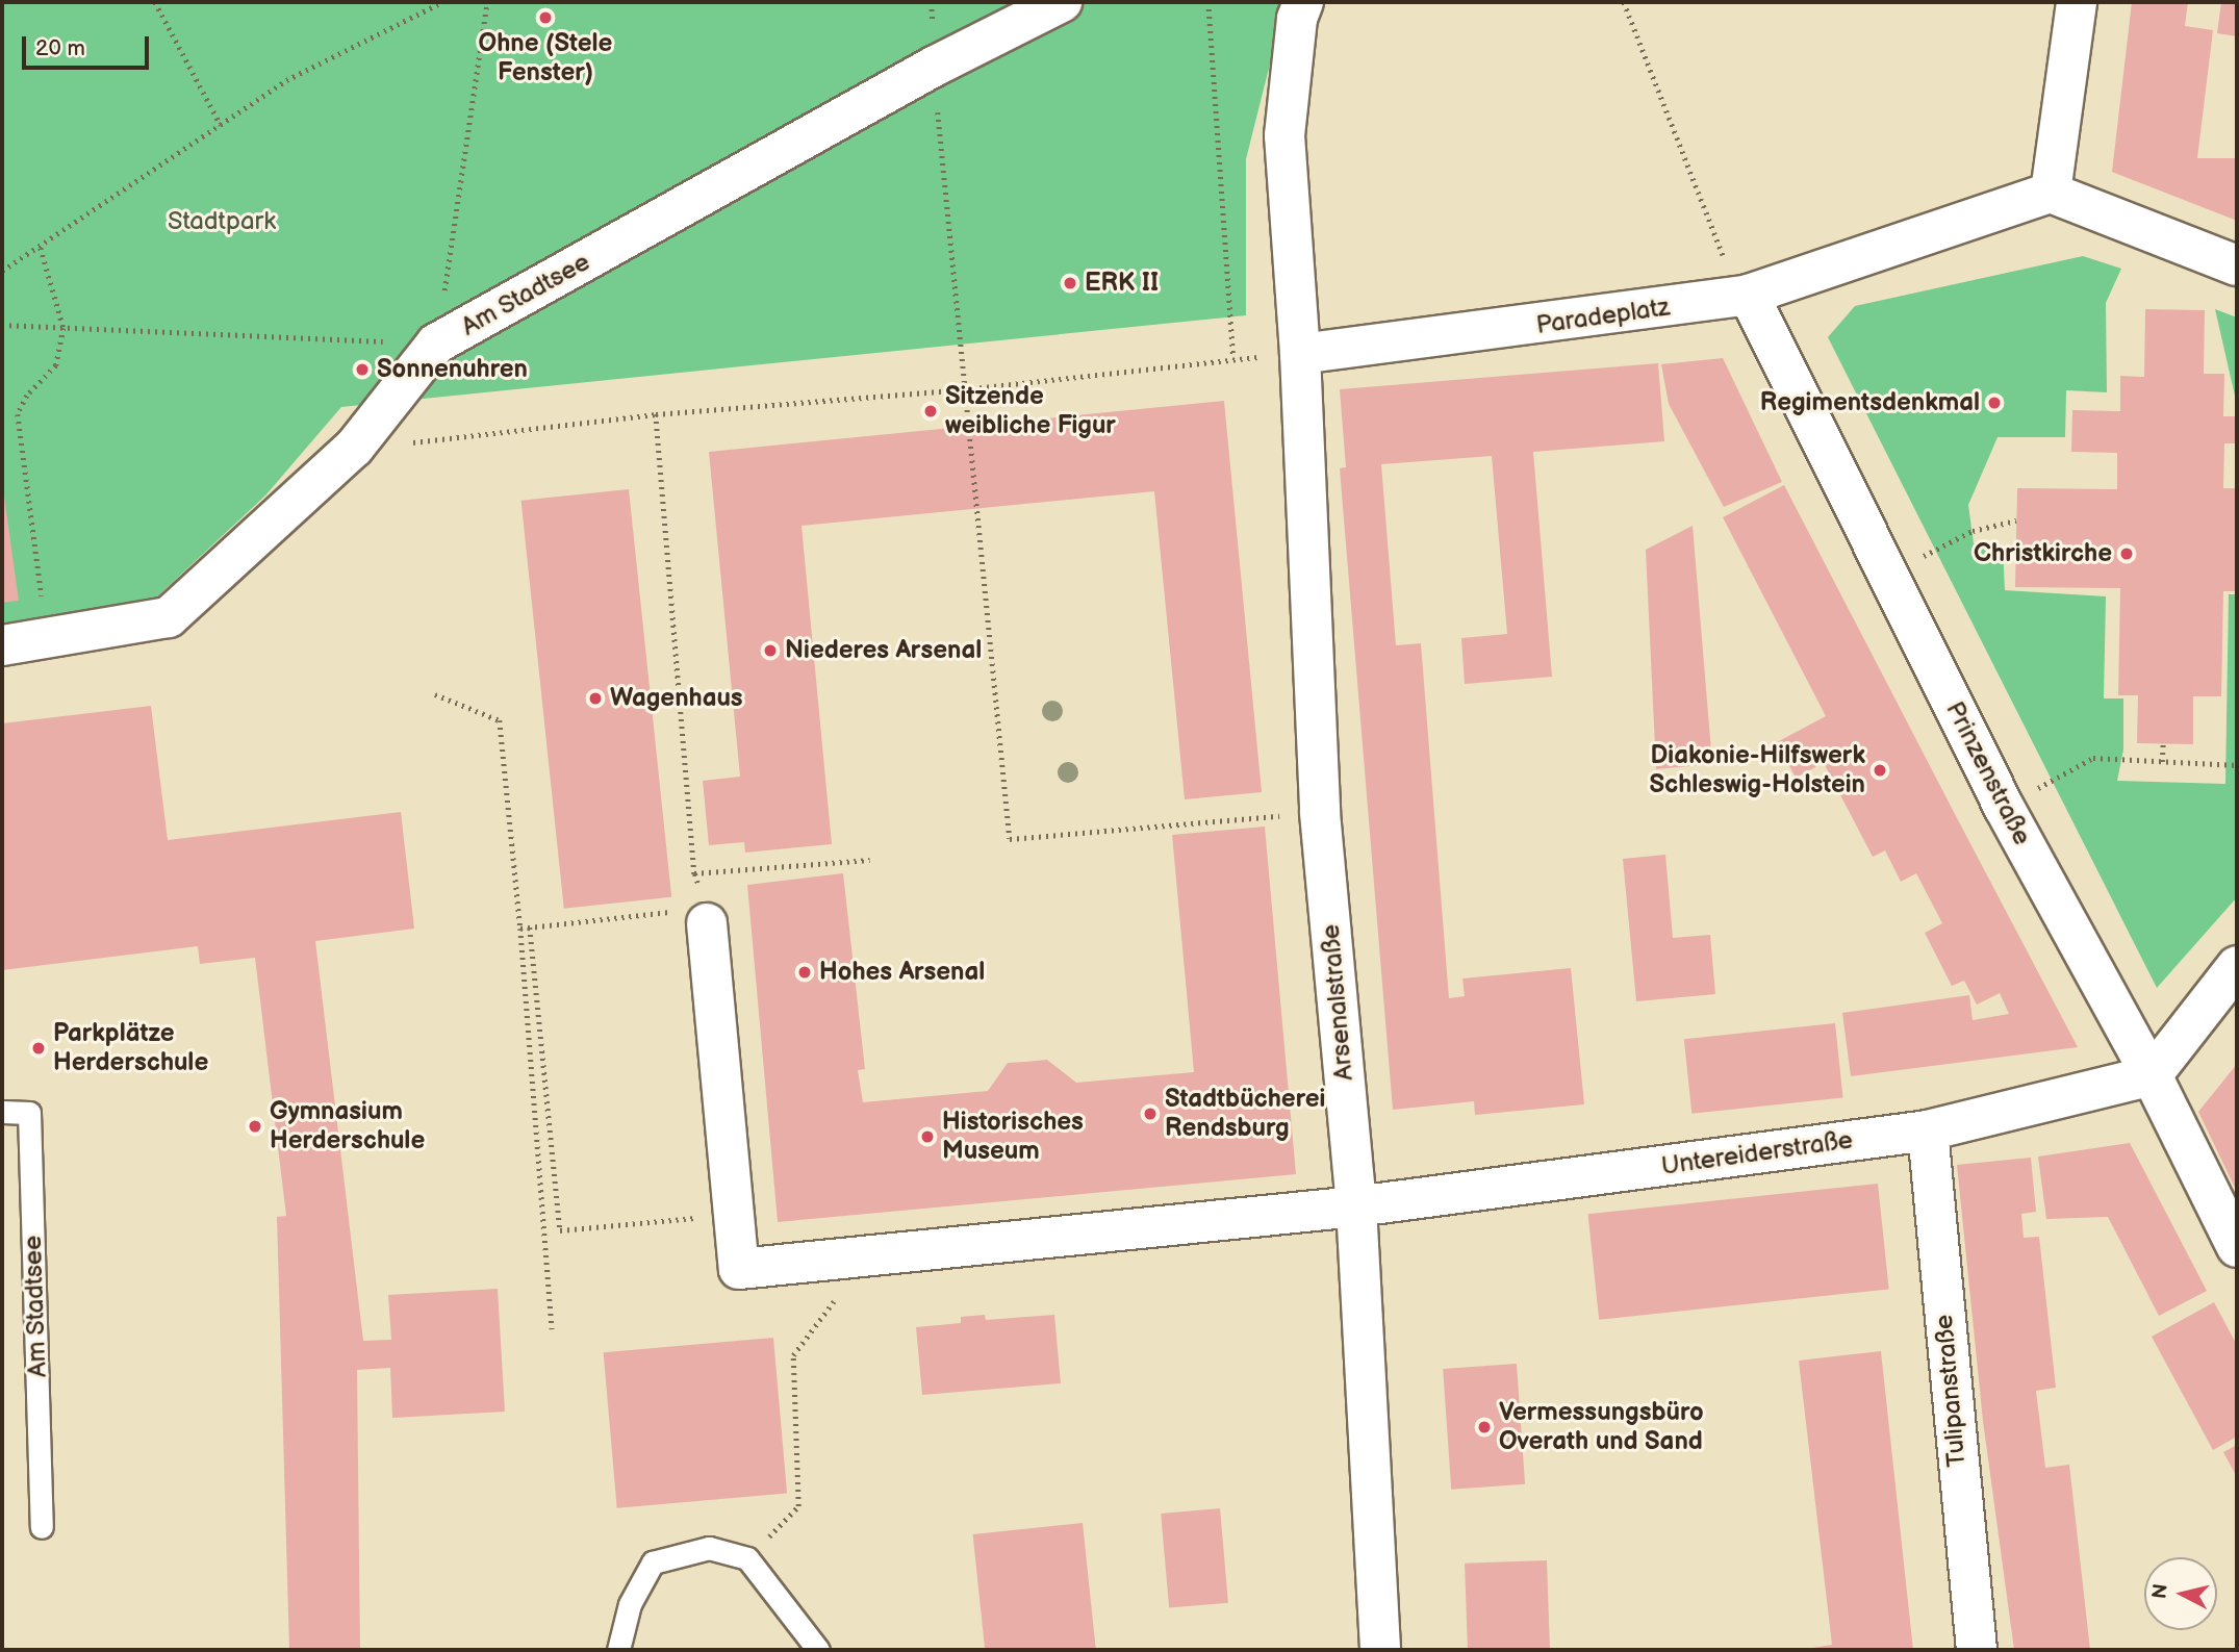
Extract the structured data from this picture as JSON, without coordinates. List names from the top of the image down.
{
  "streets": {
    "street": [
      "Am Stadtsee",
      "Paradeplatz",
      "Prinzenstraße",
      "Arsenalstraße",
      "Untereiderstraße",
      "Tulipanstraße"
    ]
  },
  "crossings": [
    ["Paradeplatz", "Prinzenstraße"],
    ["Paradeplatz", "Arsenalstraße"],
    ["Prinzenstraße", "Untereiderstraße"],
    ["Arsenalstraße", "Untereiderstraße"],
    ["Untereiderstraße", "Tulipanstraße"]
  ],
  "parks": ["Stadtpark"],
  "places": [
    "Ohne (Stele Fenster)",
    "ERK II",
    "Sonnenuhren",
    "Regimentsdenkmal",
    "Sitzende weibliche Figur",
    "Christkirche",
    "Niederes Arsenal",
    "Wagenhaus",
    "Diakonie-Hilfswerk Schleswig-Holstein",
    "Hohes Arsenal",
    "Parkplätze Herderschule",
    "Stadtbücherei Rendsburg",
    "Gymnasium Herderschule",
    "Historisches Museum",
    "Vermessungsbüro Overath und Sand"
  ],
  "scale_bar": "20 m",
  "north": "left"
}
